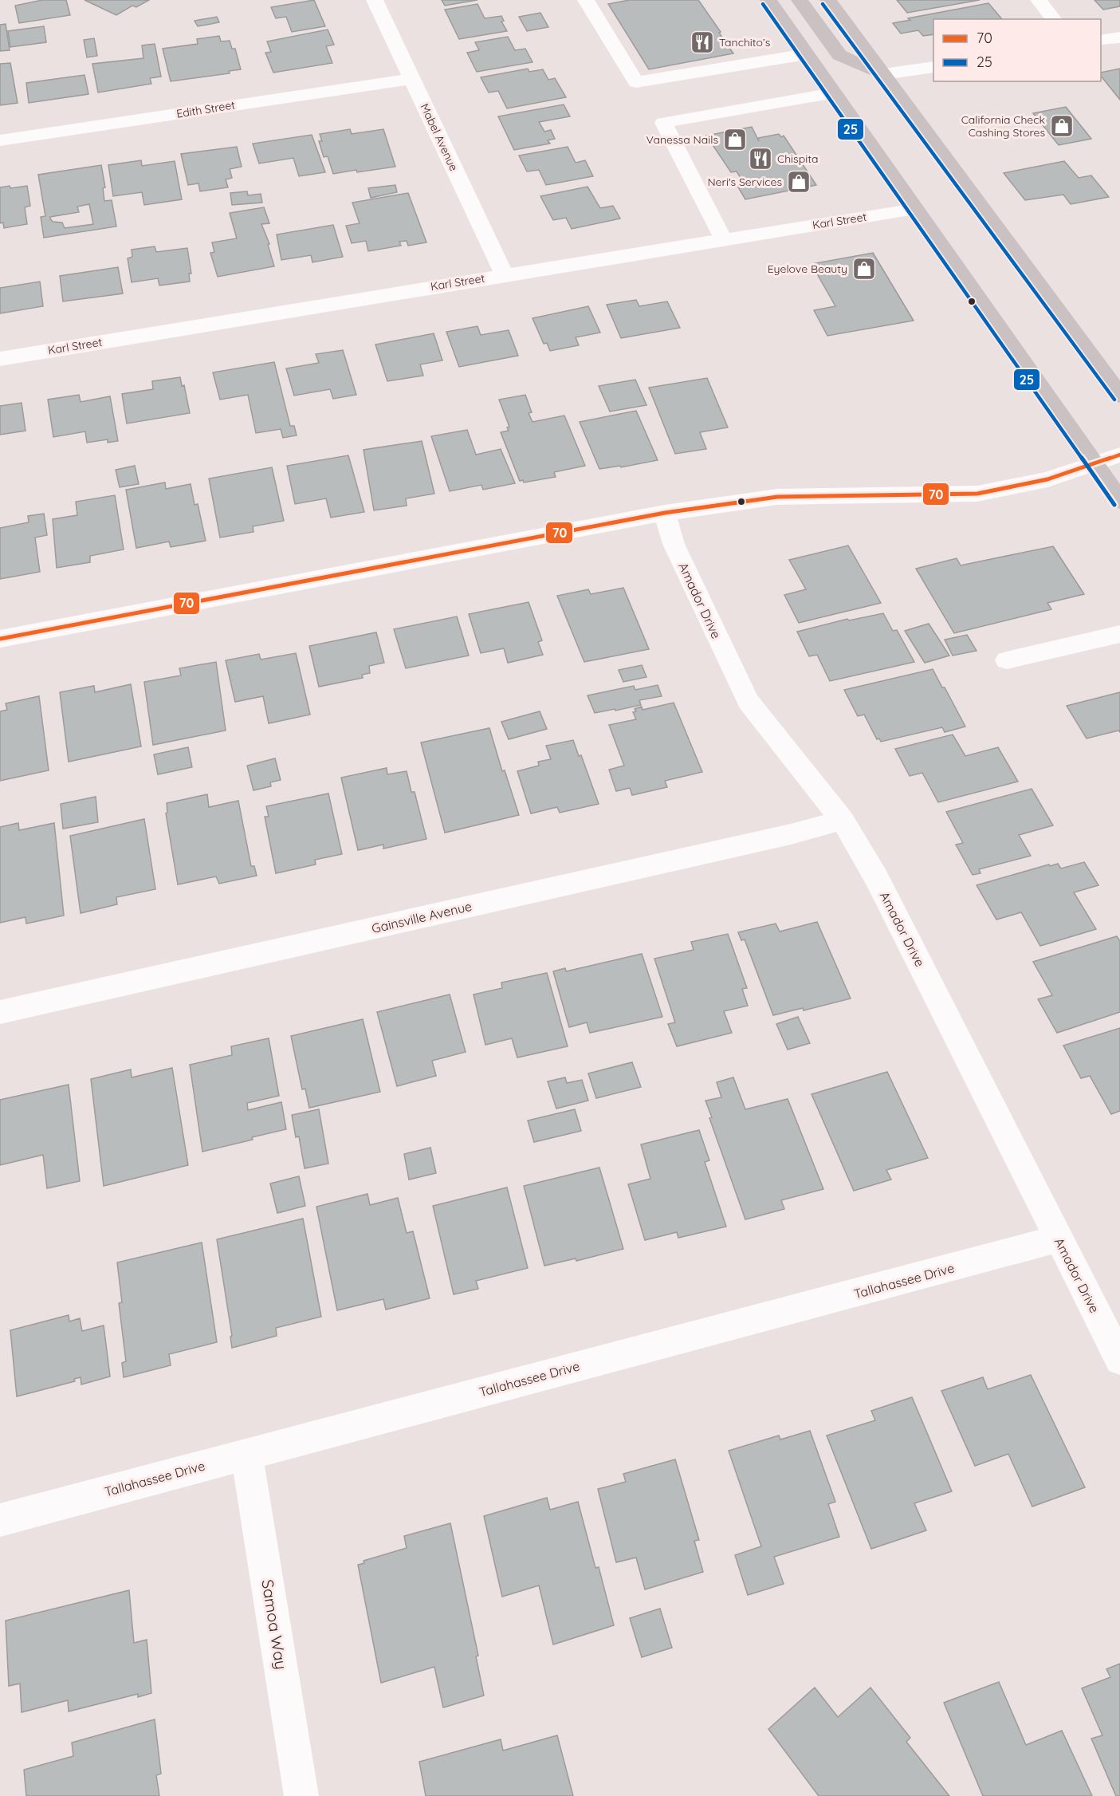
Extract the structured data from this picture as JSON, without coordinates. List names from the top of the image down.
{
  "streets": {
    "street": [
      "Edith Street",
      "Mabel Avenue",
      "Karl Street",
      "Amador Drive",
      "Gainsville Avenue",
      "Tallahassee Drive",
      "Samoa Way"
    ]
  },
  "crossings": [
    ["Edith Street", "Mabel Avenue"],
    ["Mabel Avenue", "Karl Street"],
    ["Amador Drive", "Gainsville Avenue"],
    ["Amador Drive", "Tallahassee Drive"],
    ["Tallahassee Drive", "Samoa Way"]
  ],
  "places": {
    "restaurant": ["Tanchito’s", "Chispita"],
    "shop": [
      "California Check Cashing Stores",
      "Vanessa Nails",
      "Neri's Services",
      "Eyelove Beauty"
    ]
  },
  "lines": ["transit line 25", "transit line 70"],
  "legend": ["70", "25"]
}
